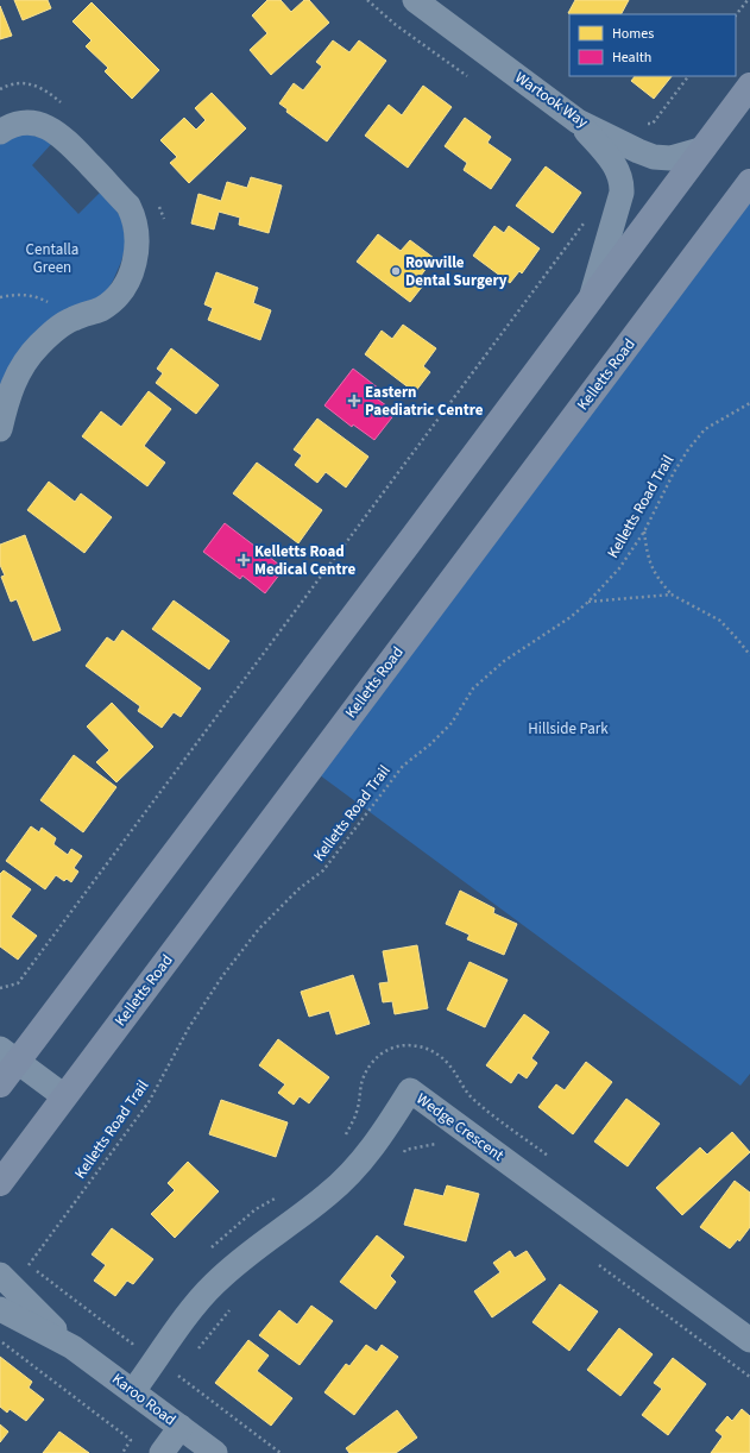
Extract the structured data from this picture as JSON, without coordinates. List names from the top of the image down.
{
  "streets": {
    "main road": ["Kelletts Road"],
    "street": ["Wartook Way", "Wedge Crescent", "Karoo Road"],
    "path": ["Kelletts Road Trail"]
  },
  "crossings": [
    ["Kelletts Road Trail", "Karoo Road"],
    ["Wedge Crescent", "Karoo Road"]
  ],
  "parks": ["Centalla Green", "Hillside Park"],
  "places": {
    "other": ["Rowville Dental Surgery"],
    "health": ["Eastern Paediatric Centre", "Kelletts Road Medical Centre"]
  },
  "legend": ["Homes", "Health"]
}
